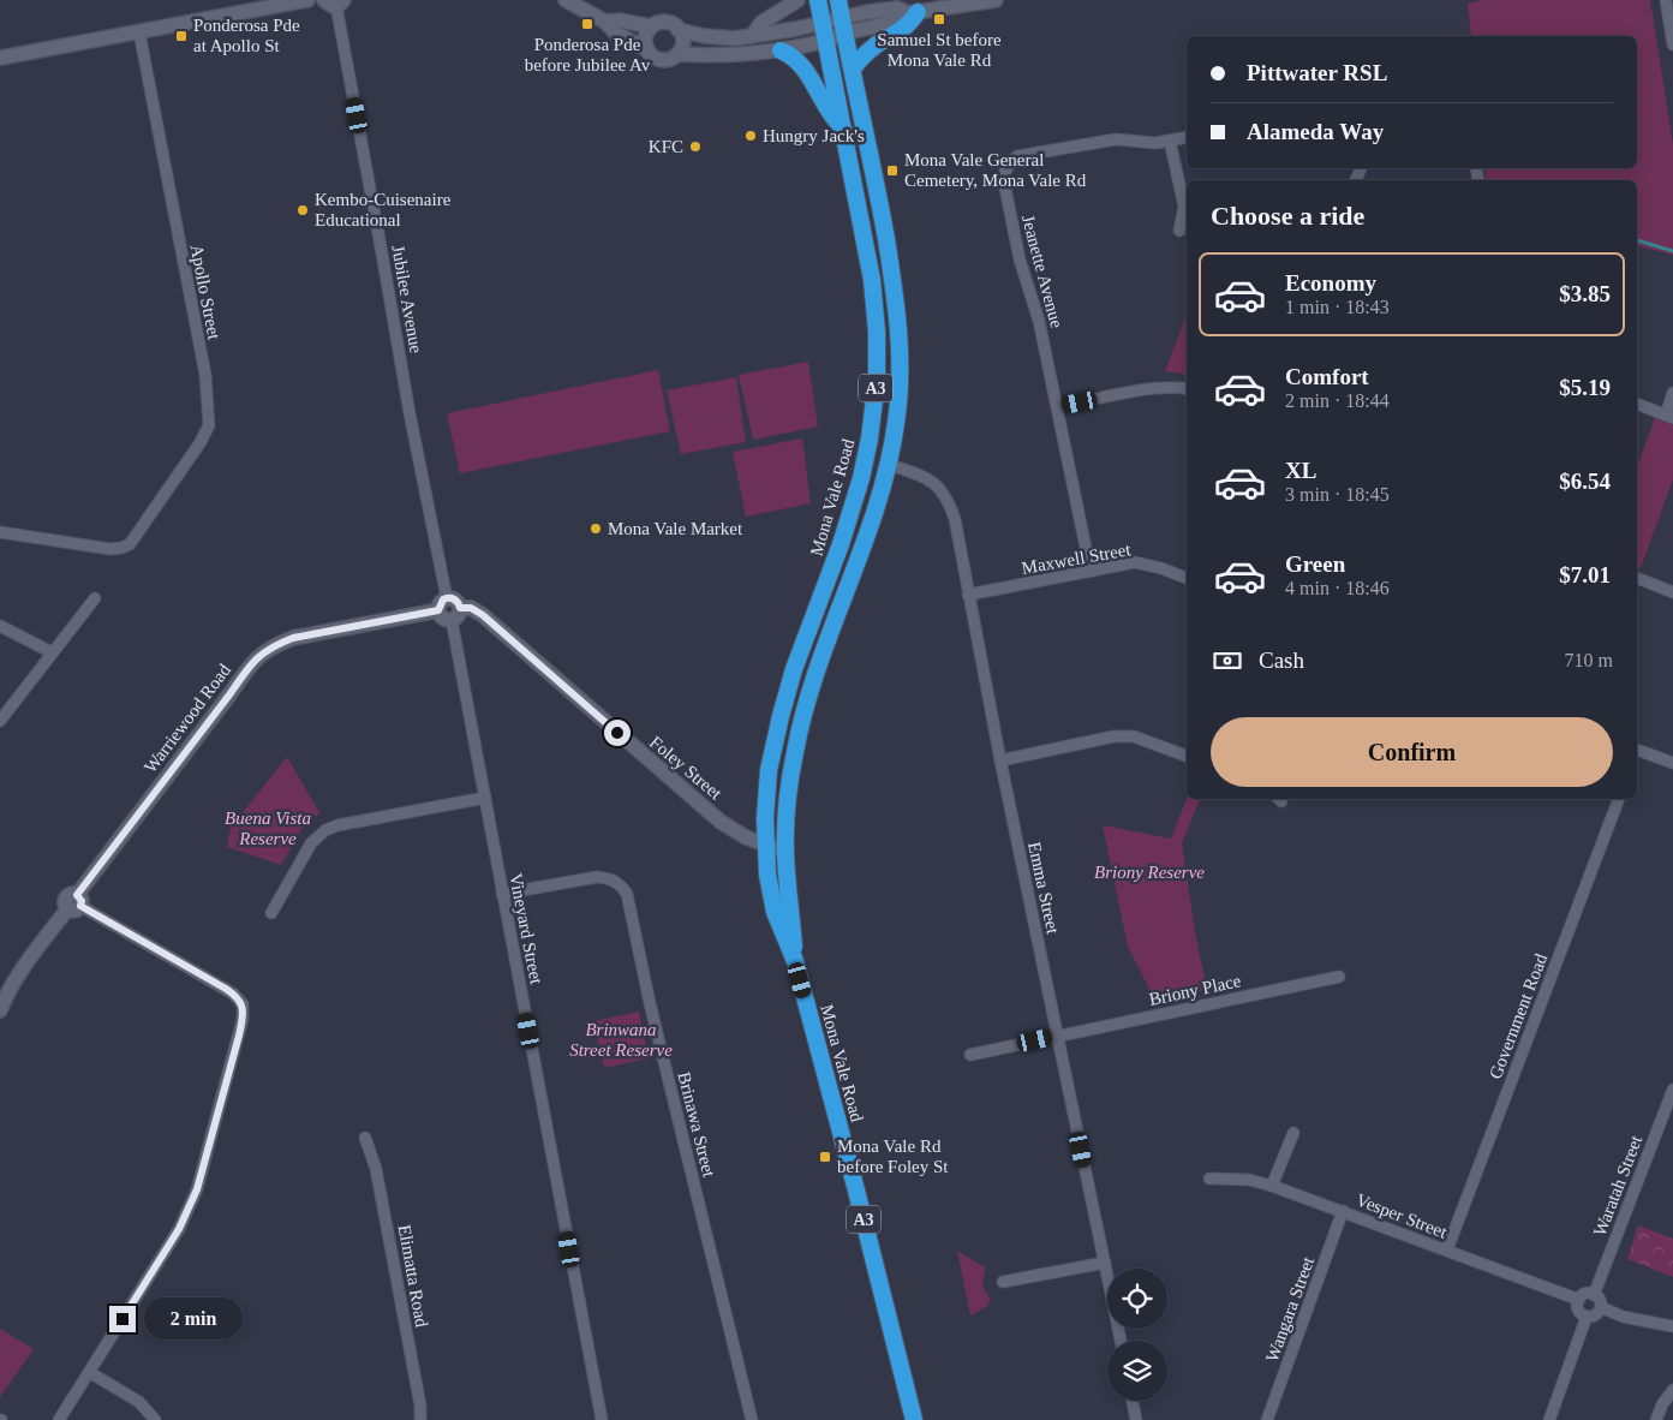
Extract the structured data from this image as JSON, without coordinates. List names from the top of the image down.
{
  "streets": {
    "highway": ["A3", "Mona Vale Road"],
    "street": [
      "Jeanette Avenue",
      "Apollo Street",
      "Jubilee Avenue",
      "Maxwell Street",
      "Warriewood Road",
      "Foley Street",
      "Emma Street",
      "Vineyard Street",
      "Briony Place",
      "Government Road",
      "Brinawa Street",
      "Waratah Street",
      "Vesper Street",
      "Elimatta Road",
      "Wangara Street"
    ]
  },
  "crossings": [
    ["Jeanette Avenue", "Maxwell Street"],
    ["Jubilee Avenue", "Warriewood Road"],
    ["Jubilee Avenue", "Foley Street"],
    ["Jubilee Avenue", "Vineyard Street"],
    ["Mona Vale Road", "Foley Street"],
    ["Mona Vale Road", "Emma Street"],
    ["Maxwell Street", "Emma Street"],
    ["Warriewood Road", "Foley Street"],
    ["Warriewood Road", "Vineyard Street"],
    ["Foley Street", "Vineyard Street"],
    ["Emma Street", "Briony Place"],
    ["Vineyard Street", "Brinawa Street"],
    ["Government Road", "Vesper Street"],
    ["Waratah Street", "Vesper Street"],
    ["Vesper Street", "Wangara Street"]
  ],
  "parks": ["Buena Vista Reserve", "Briony Reserve", "Brinwana Street Reserve"],
  "places": {
    "transit": [
      "Samuel St before Mona Vale Rd",
      "Ponderosa Pde before Jubilee Av",
      "Ponderosa Pde at Apollo St",
      "Mona Vale General Cemetery, Mona Vale Rd",
      "Mona Vale Rd before Foley St"
    ],
    "other": [
      "Hungry Jack's",
      "KFC",
      "Kembo-Cuisenaire Educational",
      "Mona Vale Market"
    ]
  },
  "page": {
    "banner": ["Pittwater RSL", "Alameda Way"],
    "heading": "Choose a ride",
    "list": [
      {
        "name": "Economy",
        "note": "1 min · 18:43",
        "value": "$3.85"
      },
      {
        "name": "Comfort",
        "note": "2 min · 18:44",
        "value": "$5.19"
      },
      {
        "name": "XL",
        "note": "3 min · 18:45",
        "value": "$6.54"
      },
      {
        "name": "Green",
        "note": "4 min · 18:46",
        "value": "$7.01"
      }
    ],
    "pay": ["Cash", "710 m"],
    "buttons": "Confirm",
    "bubble": "2 min"
  }
}
